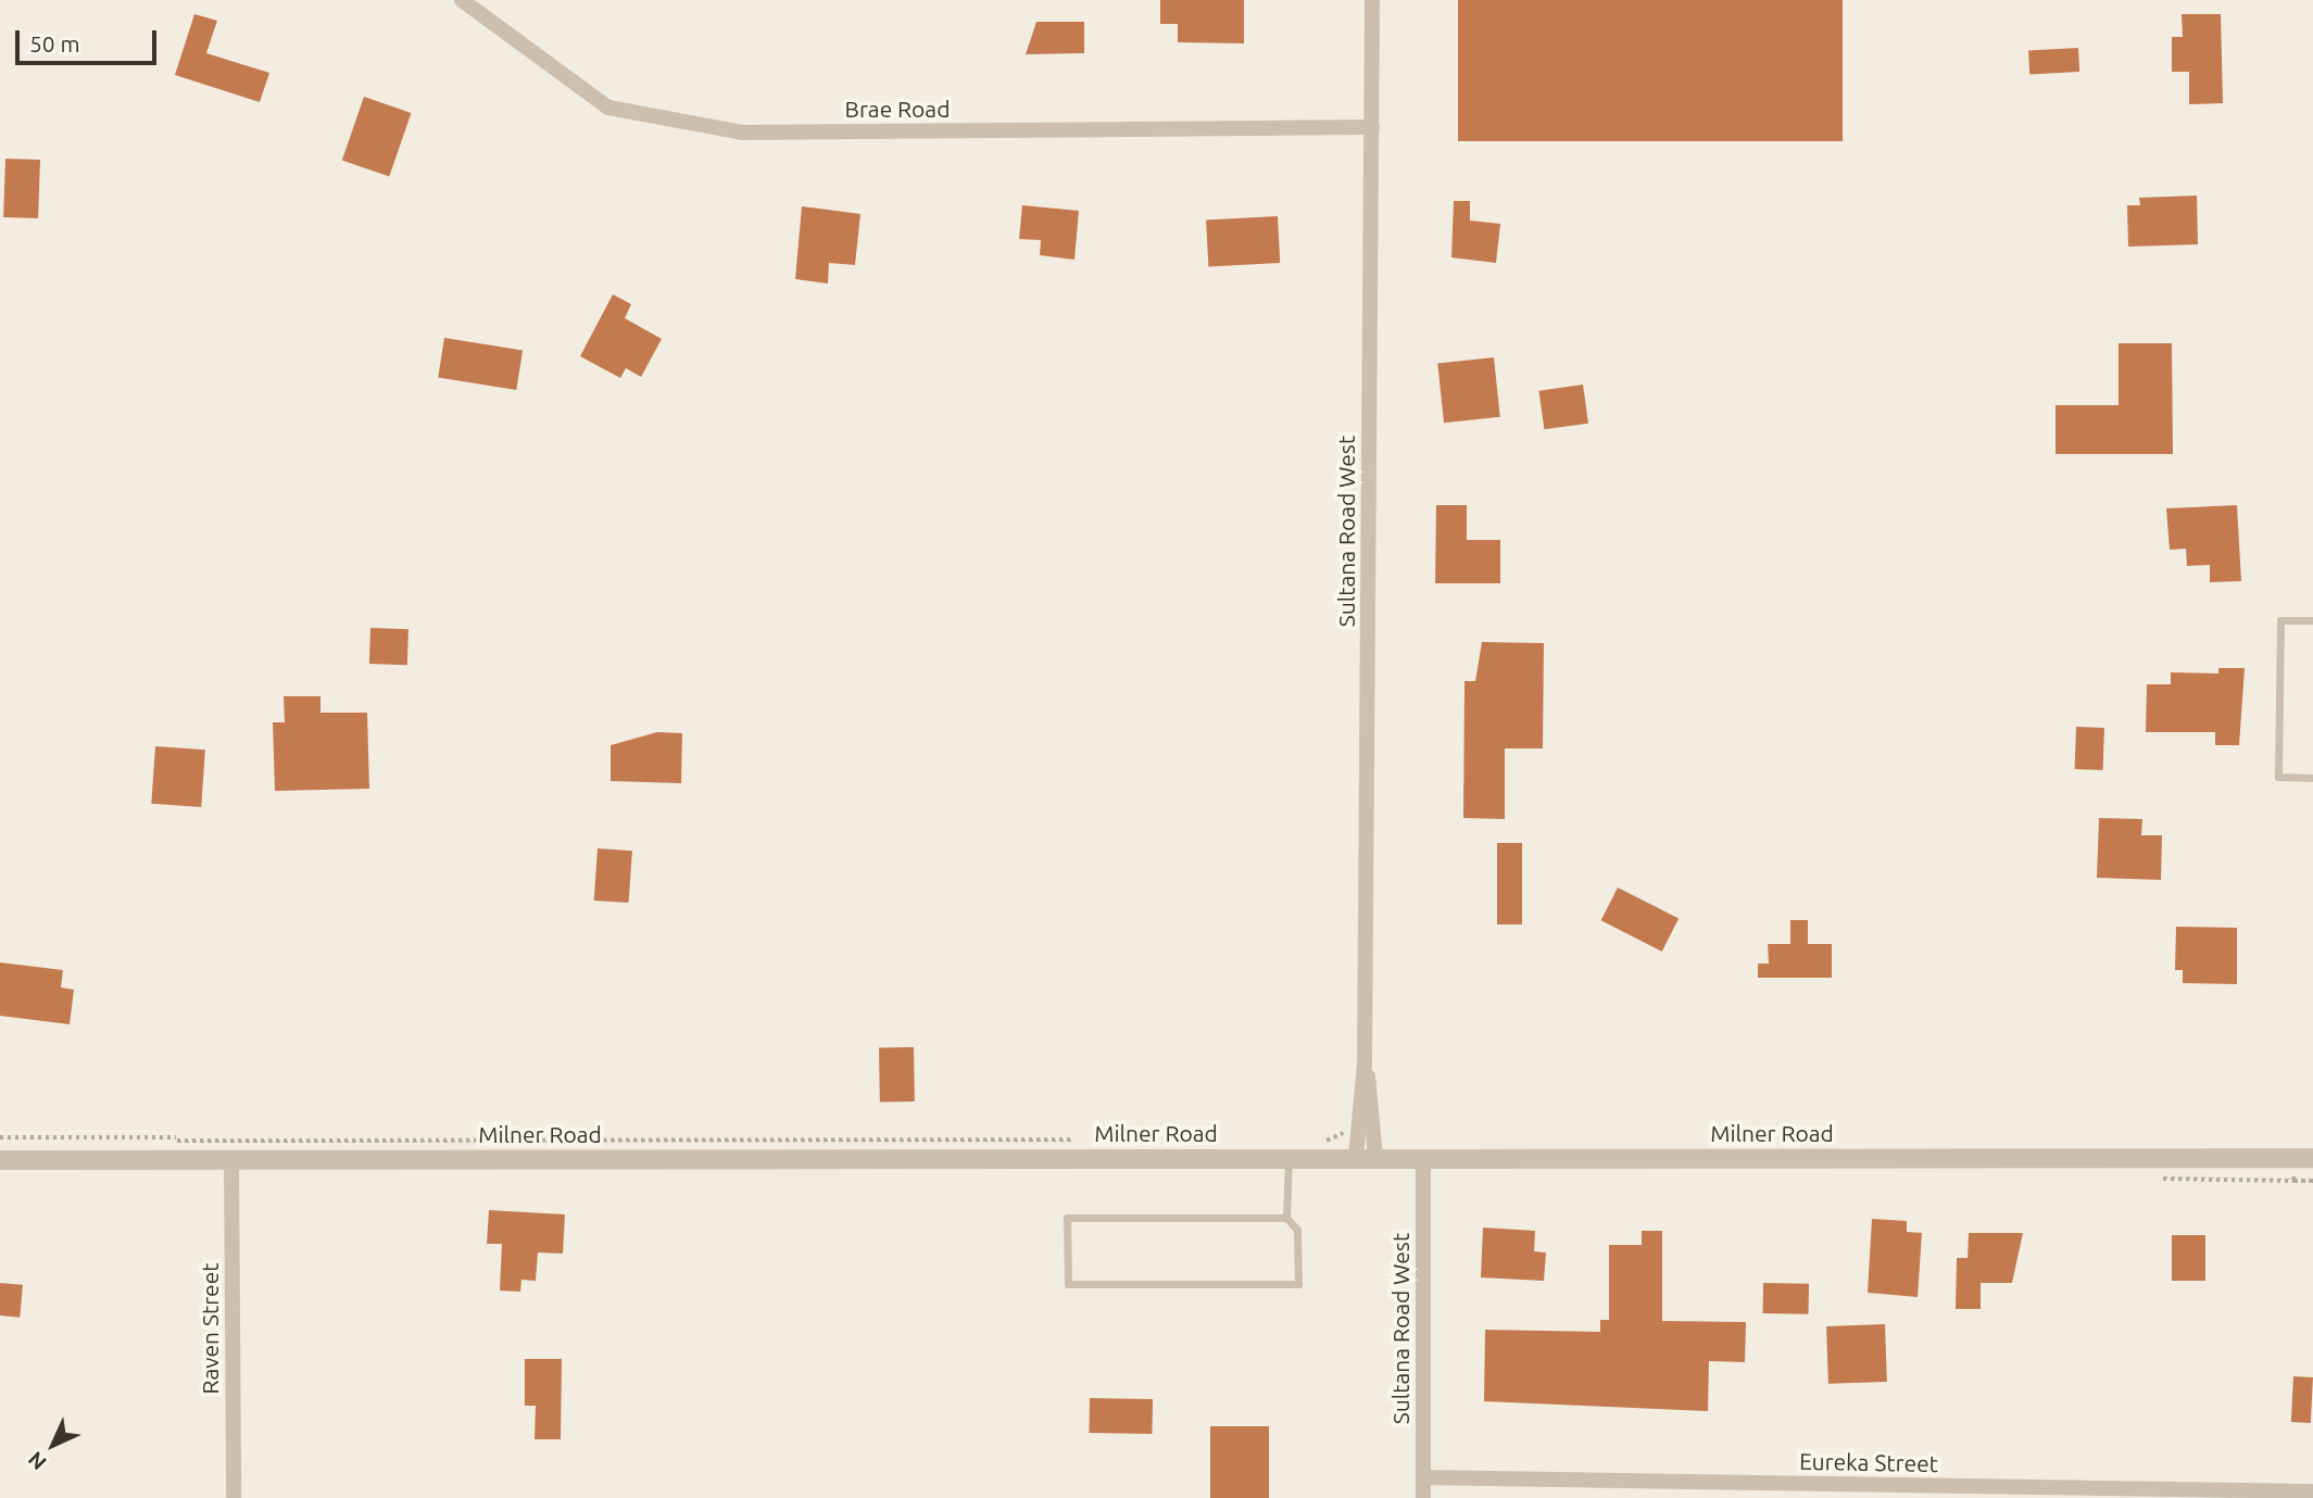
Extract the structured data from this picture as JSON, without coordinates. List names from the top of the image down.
{
  "streets": {
    "street": [
      "Brae Road",
      "Sultana Road West",
      "Milner Road",
      "Raven Street",
      "Eureka Street"
    ]
  },
  "crossings": [
    ["Brae Road", "Sultana Road West"],
    ["Sultana Road West", "Milner Road"],
    ["Sultana Road West", "Eureka Street"],
    ["Milner Road", "Raven Street"]
  ],
  "scale_bar": "50 m",
  "north": "bottom left"
}
